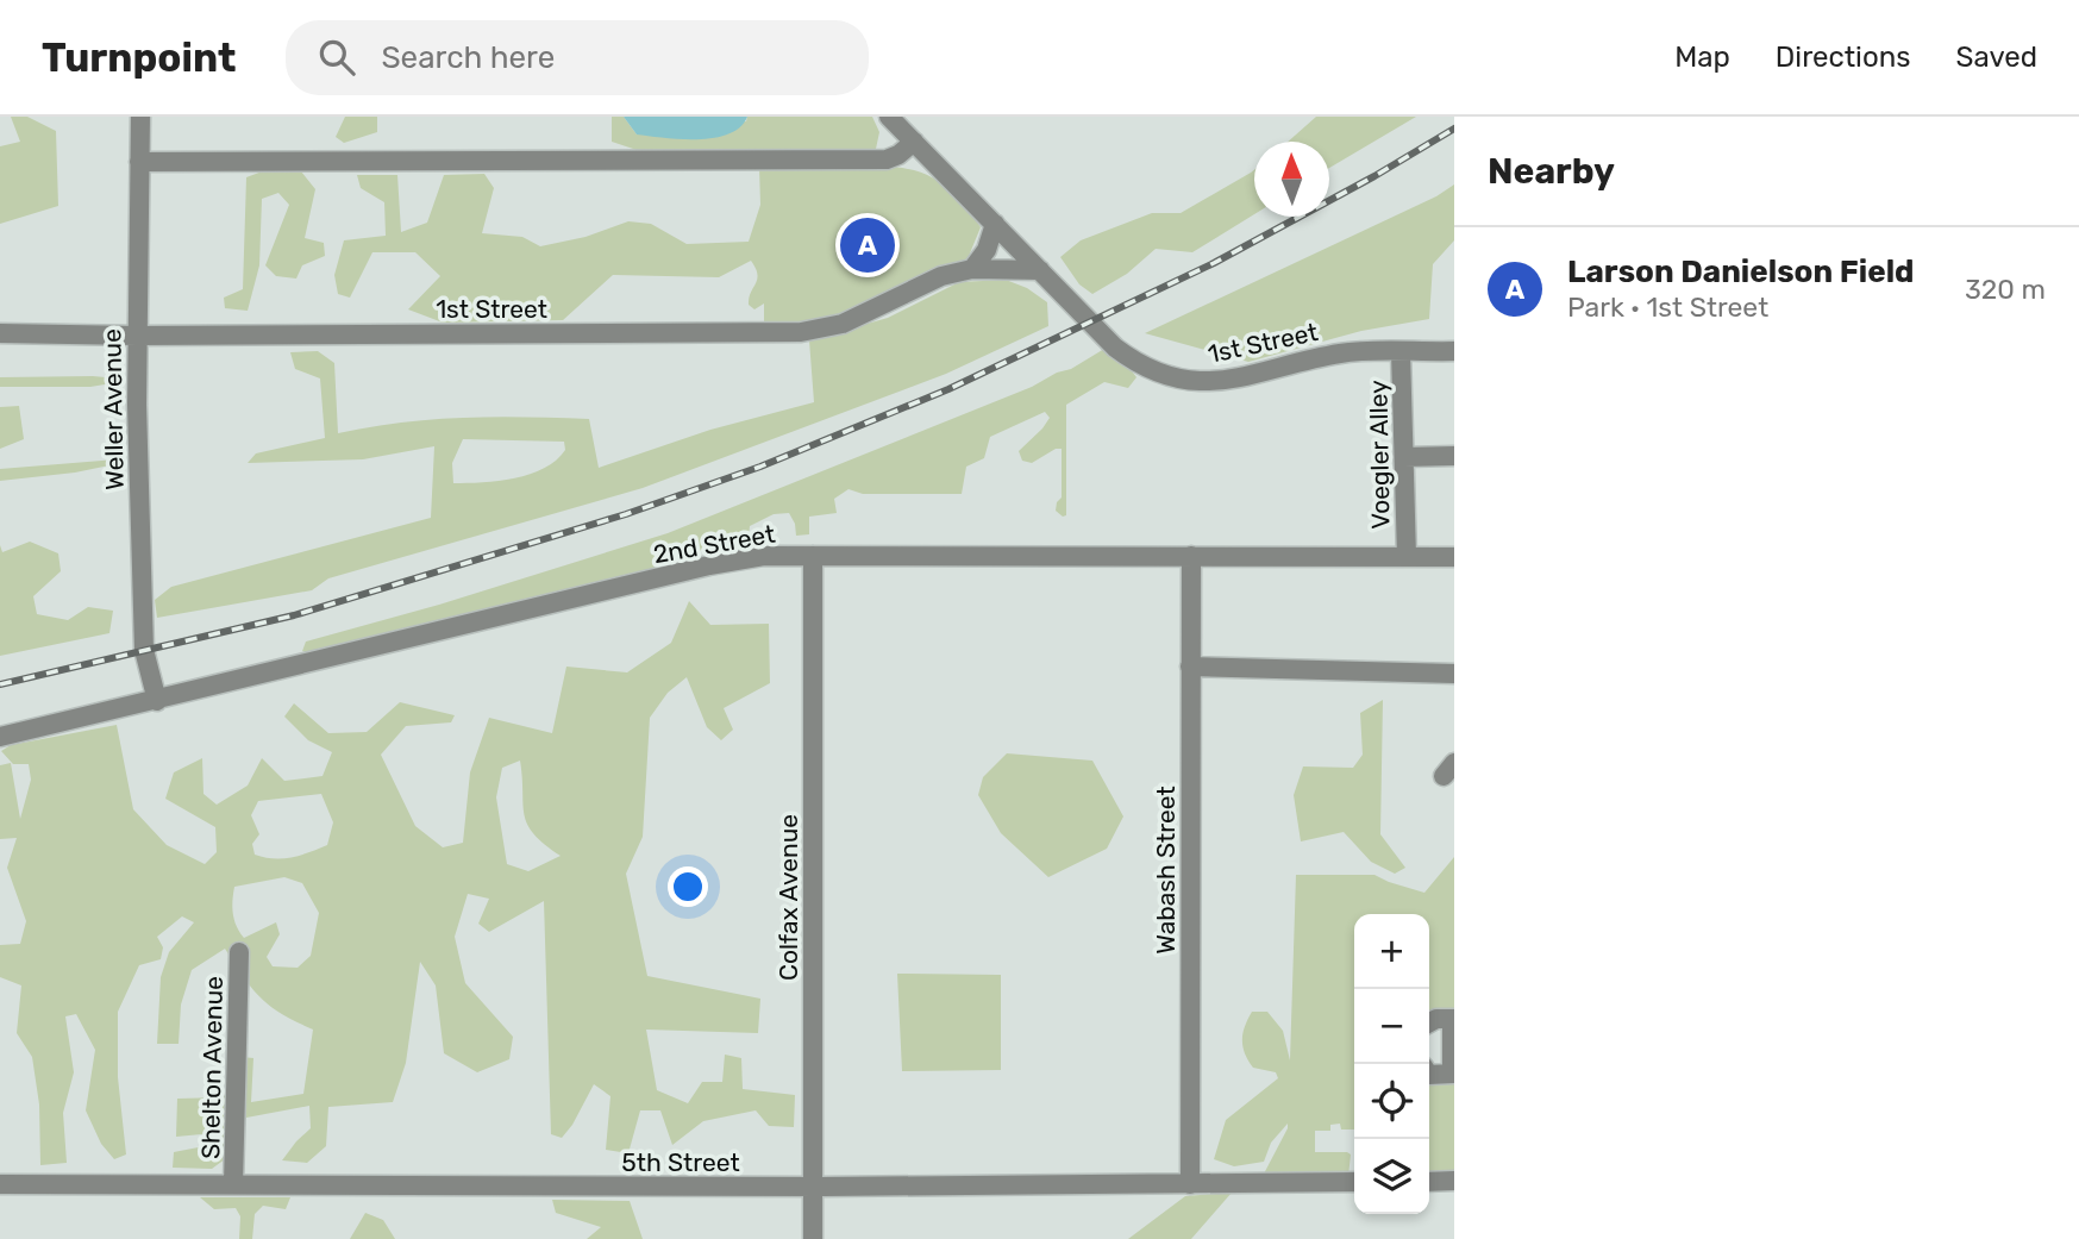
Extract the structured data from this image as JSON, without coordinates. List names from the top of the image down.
{
  "streets": {
    "street": [
      "1st Street",
      "Weller Avenue",
      "Voegler Alley",
      "2nd Street",
      "Wabash Street",
      "Colfax Avenue",
      "Shelton Avenue",
      "5th Street"
    ]
  },
  "crossings": [
    ["1st Street", "Weller Avenue"],
    ["1st Street", "Voegler Alley"],
    ["Weller Avenue", "2nd Street"],
    ["Voegler Alley", "2nd Street"],
    ["2nd Street", "Wabash Street"],
    ["2nd Street", "Colfax Avenue"],
    ["Wabash Street", "5th Street"],
    ["Colfax Avenue", "5th Street"],
    ["Shelton Avenue", "5th Street"]
  ],
  "north": "top",
  "page": {
    "header": "Turnpoint",
    "search": "Search here",
    "nav": ["Map", "Directions", "Saved"],
    "heading": "Nearby",
    "pins": "A",
    "list": [
      {
        "mark": "A",
        "name": "Larson Danielson Field",
        "note": "Park · 1st Street",
        "value": "320 m"
      }
    ],
    "map_buttons": ["+", "−"]
  }
}
